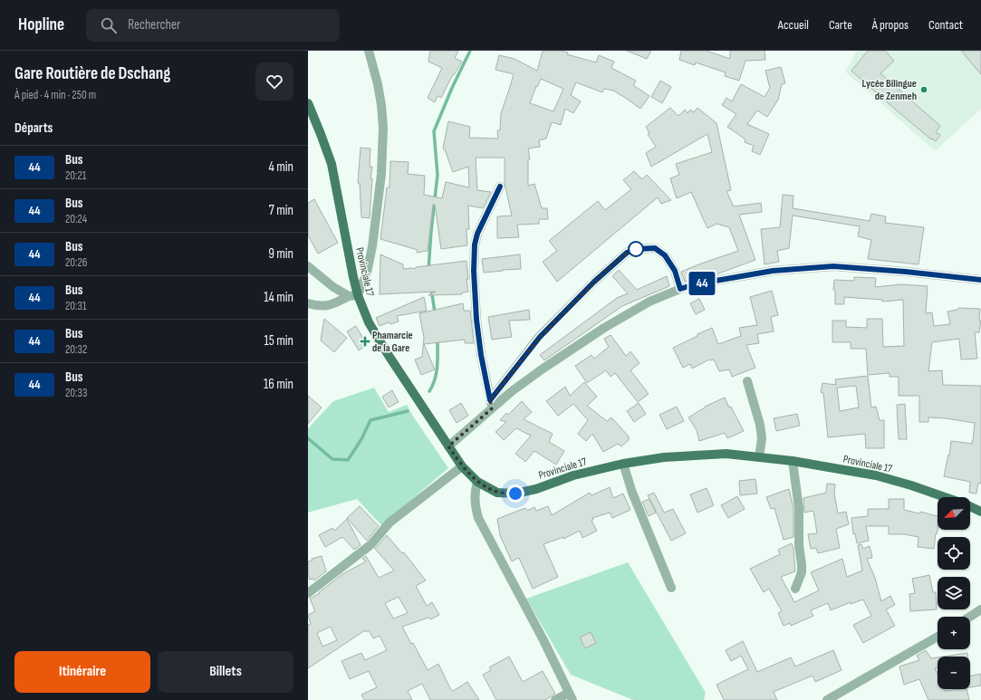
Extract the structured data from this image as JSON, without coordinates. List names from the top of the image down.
{
  "streets": {
    "main road": ["Provinciale 17"]
  },
  "places": {
    "other": ["Lycée Bilingue de Zenmeh"],
    "health": ["Phamarcie de la Gare"]
  },
  "lines": ["bus line 44"],
  "north": "bottom left",
  "page": {
    "header": "Hopline",
    "search": "Rechercher",
    "nav": [
      "Accueil",
      "Carte",
      "À propos",
      "Contact"
    ],
    "heading": [
      ["Gare Routière de Dschang", "À pied · 4 min · 250 m"],
      "Départs"
    ],
    "on_map": "44",
    "list": [
      {
        "mark": "44",
        "name": "Bus",
        "note": "20:21",
        "value": "4 min"
      },
      {
        "mark": "44",
        "name": "Bus",
        "note": "20:24",
        "value": "7 min"
      },
      {
        "mark": "44",
        "name": "Bus",
        "note": "20:26",
        "value": "9 min"
      },
      {
        "mark": "44",
        "name": "Bus",
        "note": "20:31",
        "value": "14 min"
      },
      {
        "mark": "44",
        "name": "Bus",
        "note": "20:32",
        "value": "15 min"
      },
      {
        "mark": "44",
        "name": "Bus",
        "note": "20:33",
        "value": "16 min"
      }
    ],
    "map_buttons": ["+", "−"],
    "buttons": ["Itinéraire", "Billets"]
  }
}
